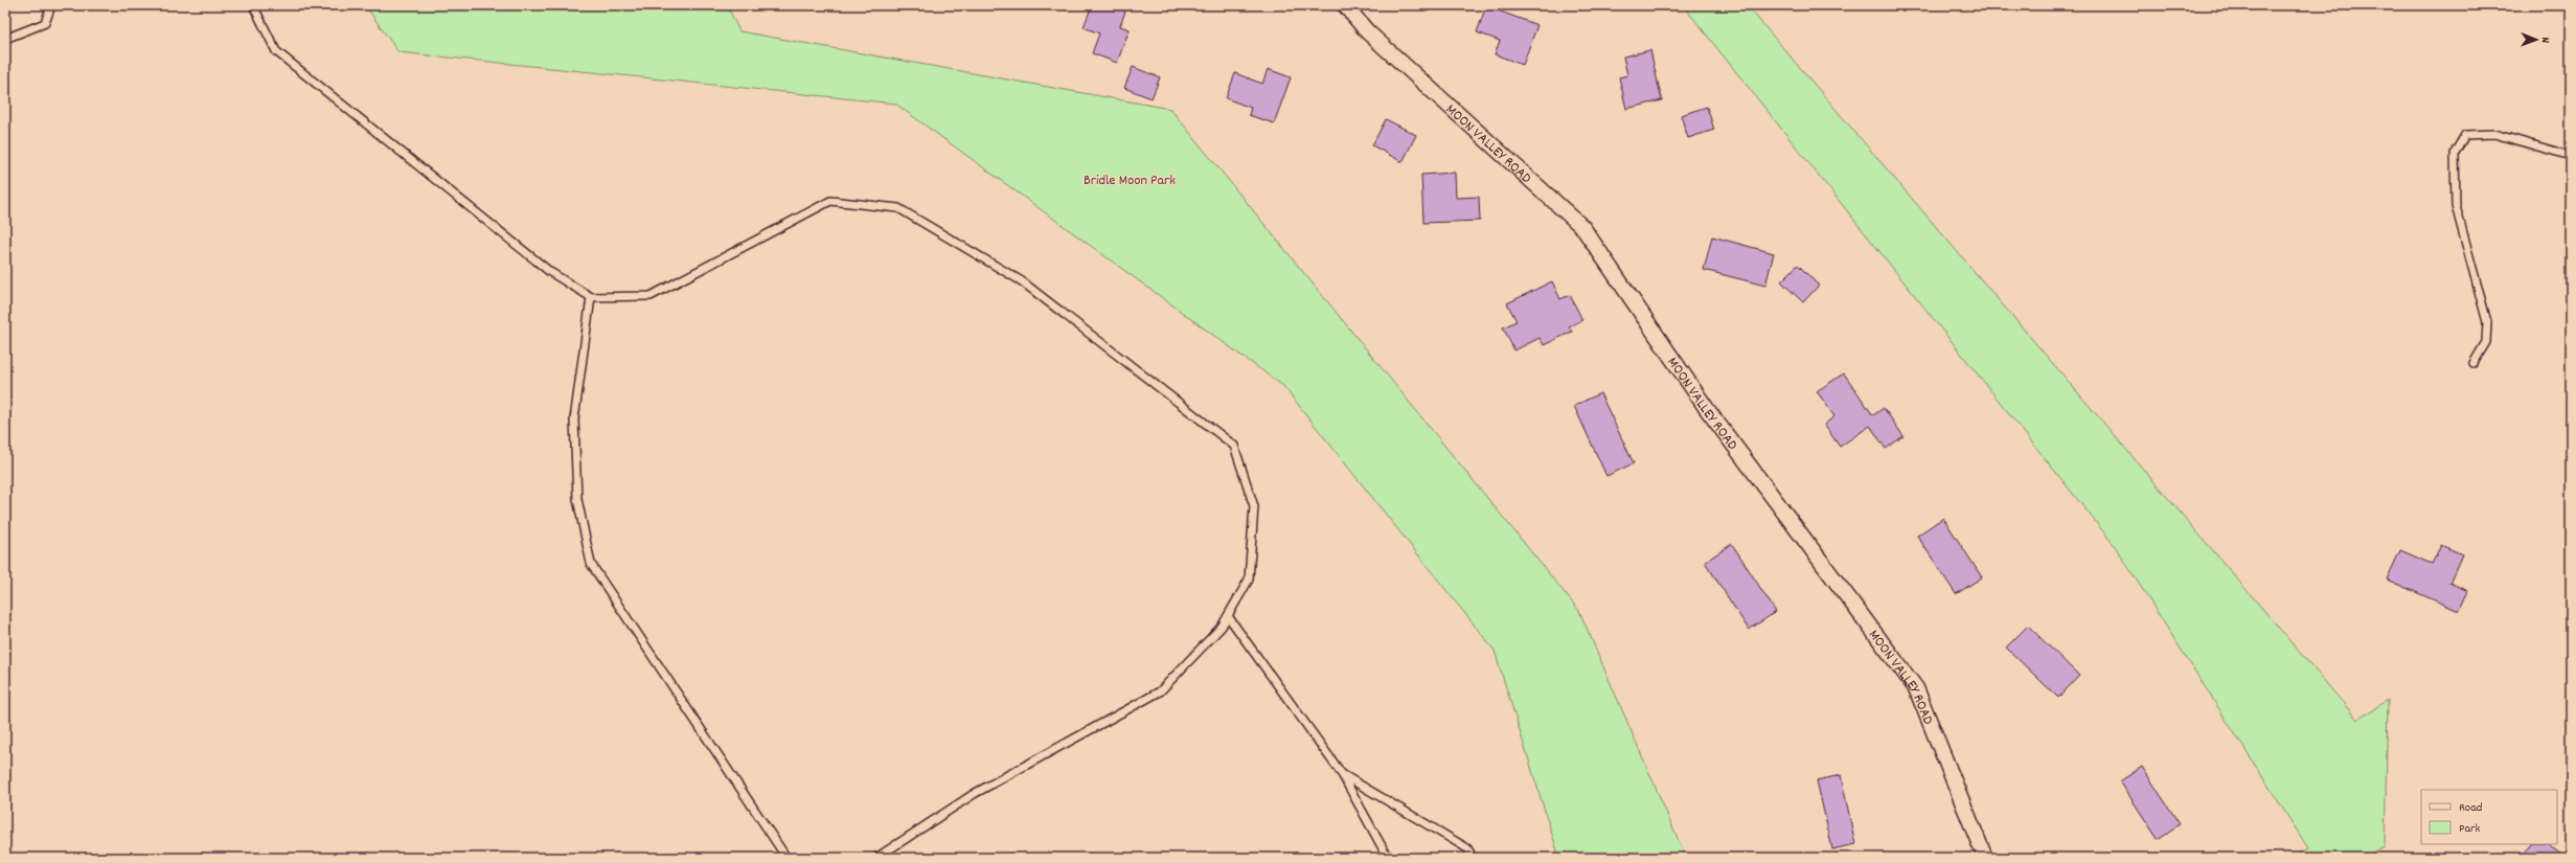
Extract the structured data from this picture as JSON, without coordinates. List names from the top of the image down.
{
  "streets": {
    "street": ["MOON VALLEY ROAD"]
  },
  "parks": ["Bridle Moon Park"],
  "legend": ["Road", "Park"],
  "north": "right"
}
